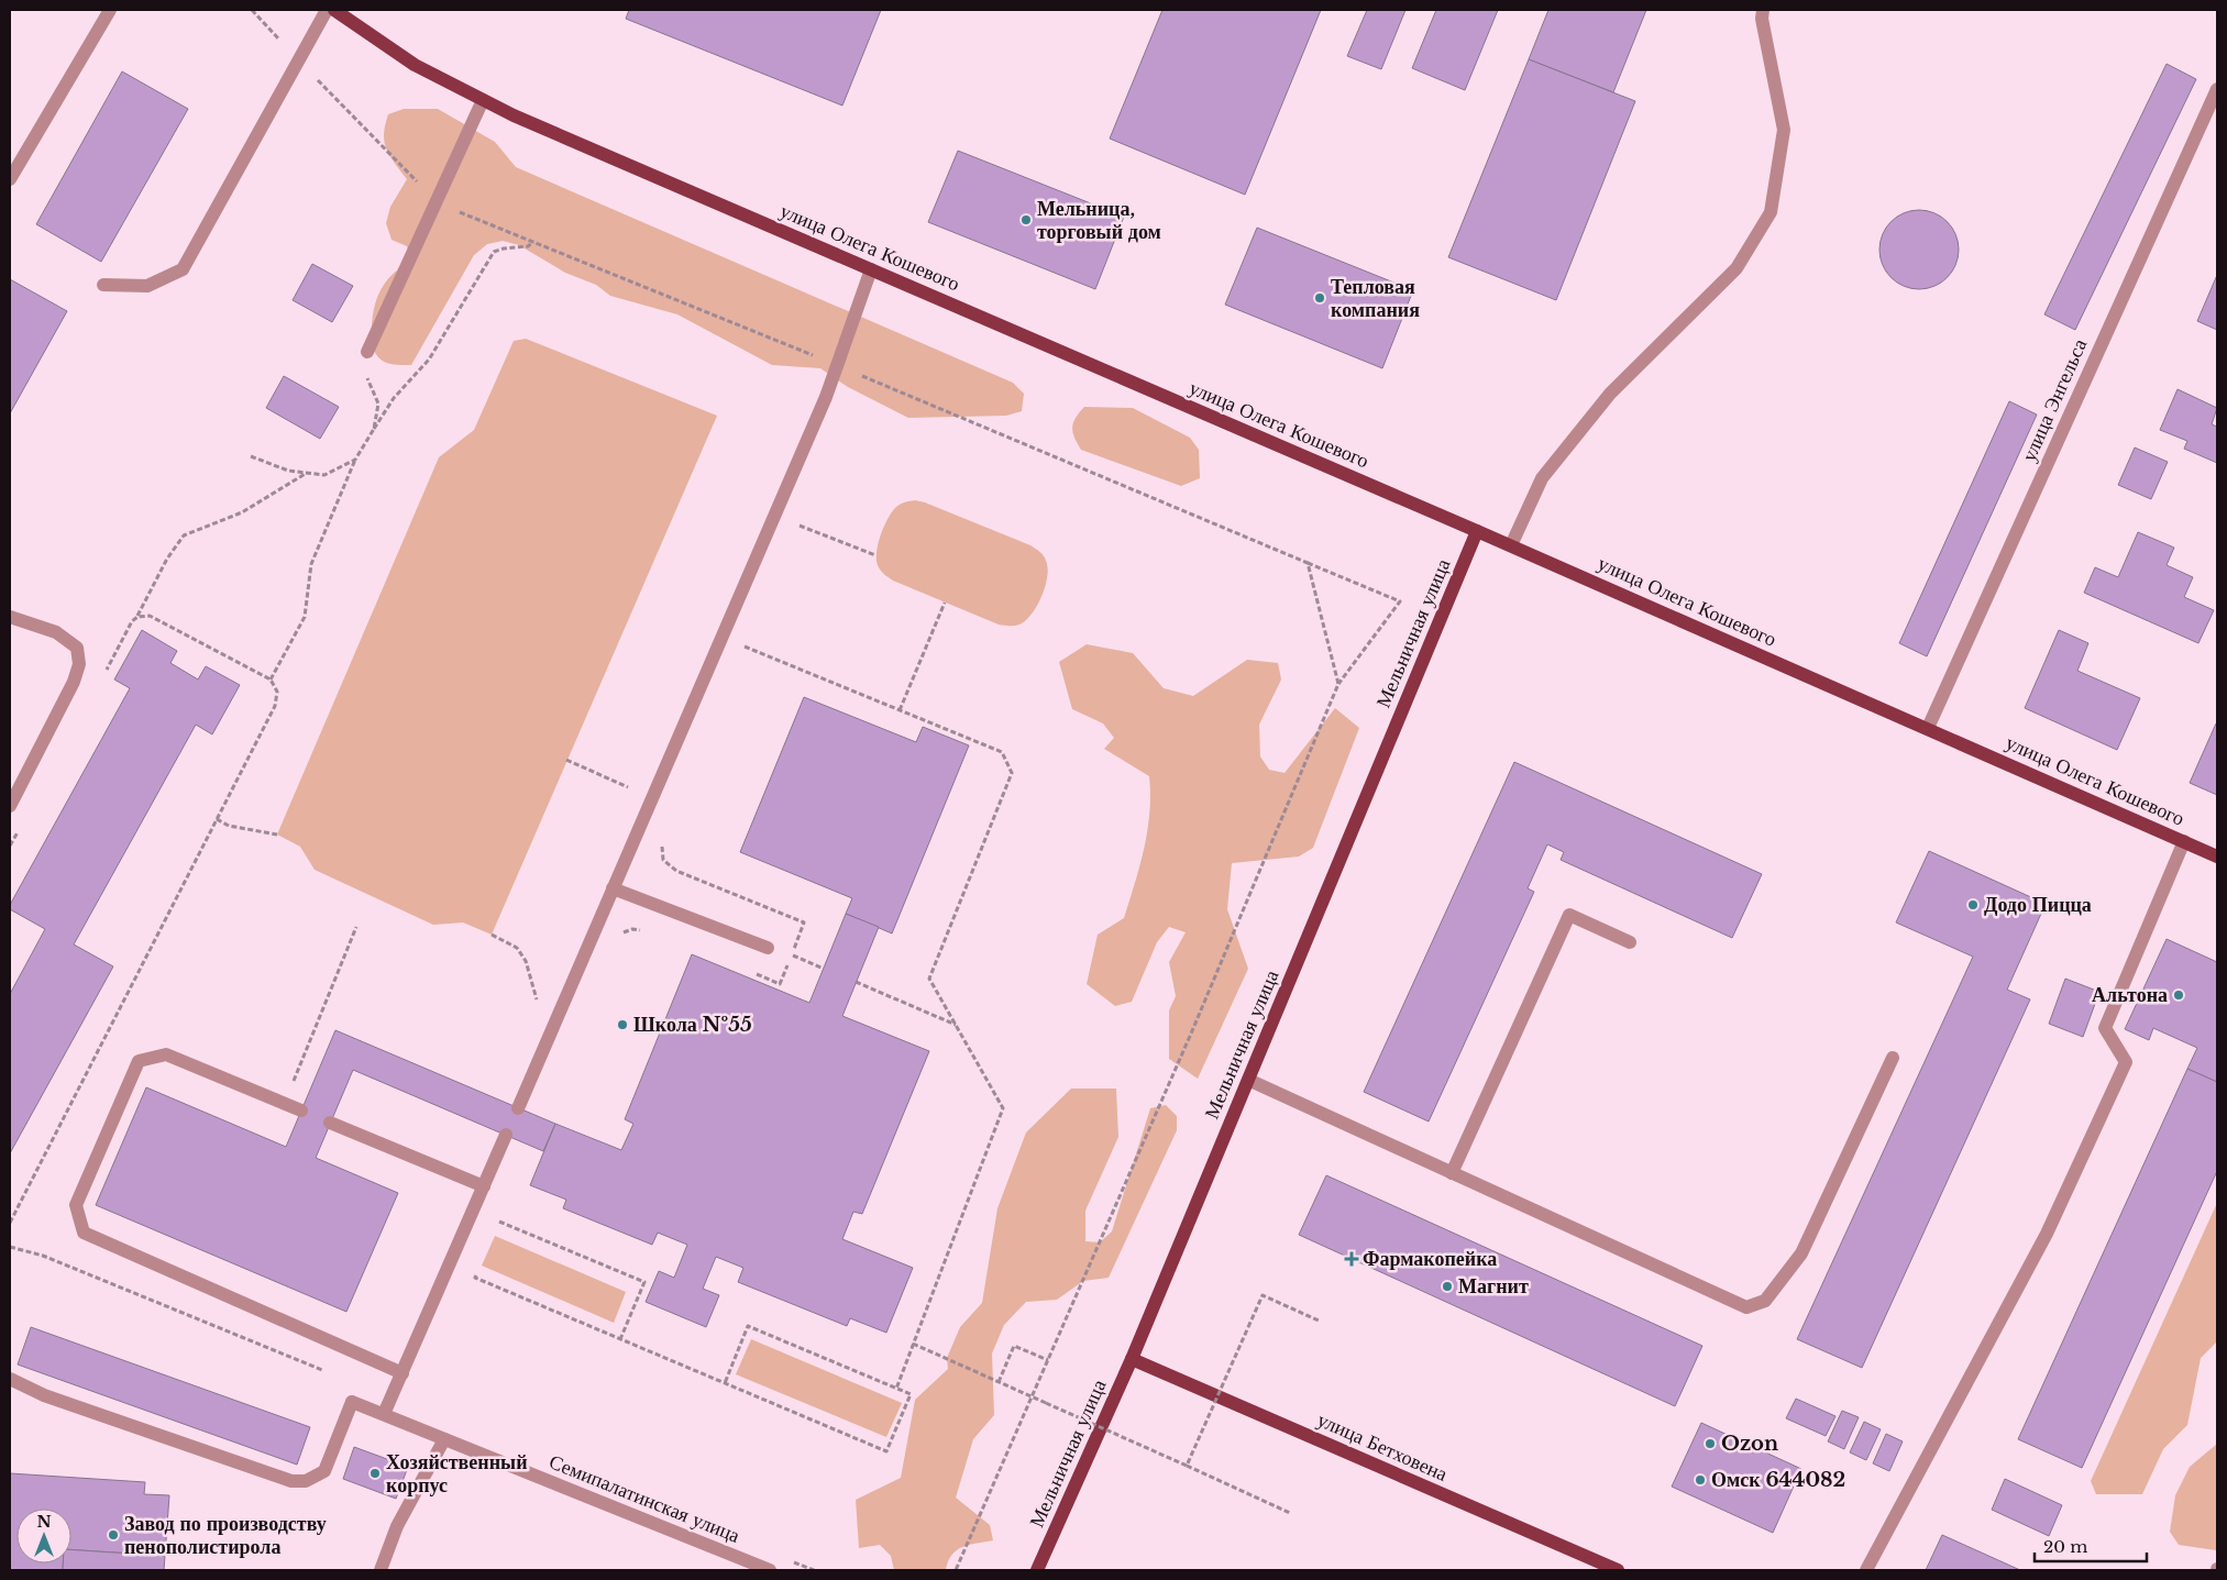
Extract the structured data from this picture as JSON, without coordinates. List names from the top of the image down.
{
  "streets": {
    "main road": ["улица Олега Кошевого", "Мельничная улица", "улица Бетховена"],
    "street": ["улица Энгельса", "Семипалатинская улица"]
  },
  "crossings": [
    ["улица Олега Кошевого", "улица Энгельса"],
    ["улица Олега Кошевого", "Мельничная улица"],
    ["Мельничная улица", "улица Бетховена"]
  ],
  "places": {
    "other": [
      "Мельница, торговый дом",
      "Тепловая компания",
      "Додо Пицца",
      "Альтона",
      "Школа №55",
      "Магнит",
      "Ozon",
      "Хозяйственный корпус",
      "Омск 644082",
      "Завод по производству пенополистирола"
    ],
    "health": ["Фармакопейка"]
  },
  "scale_bar": "20 m",
  "north": "top"
}
